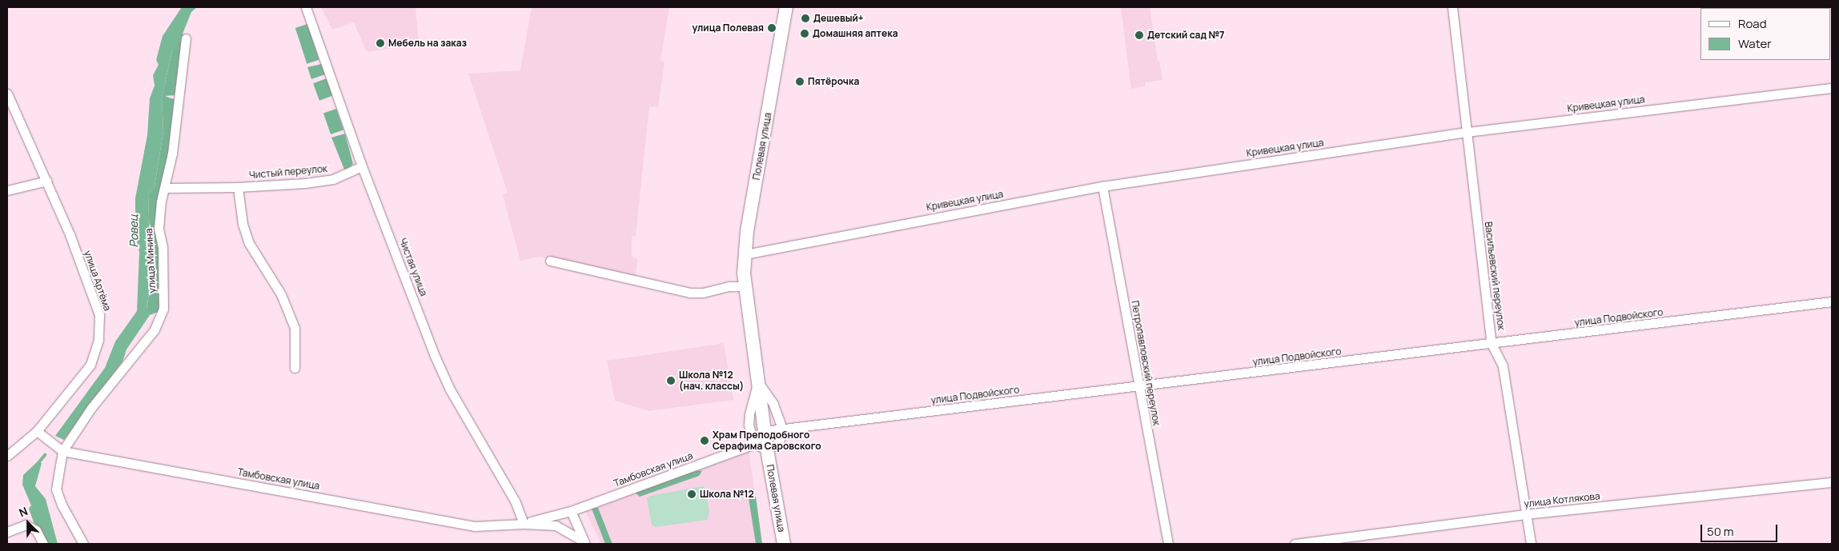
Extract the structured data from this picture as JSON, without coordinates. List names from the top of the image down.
{
  "streets": {
    "street": [
      "Кривецкая улица",
      "Полевая улица",
      "Чистый переулок",
      "улица Минина",
      "Чистая улица",
      "Васильевский переулок",
      "улица Артёма",
      "улица Подвойского",
      "Петропавловский переулок",
      "Тамбовская улица",
      "улица Котлякова"
    ]
  },
  "crossings": [
    ["Кривецкая улица", "Полевая улица"],
    ["Кривецкая улица", "Васильевский переулок"],
    ["Кривецкая улица", "Петропавловский переулок"],
    ["Полевая улица", "улица Подвойского"],
    ["Полевая улица", "Тамбовская улица"],
    ["Чистый переулок", "улица Минина"],
    ["Чистый переулок", "Чистая улица"],
    ["улица Минина", "Тамбовская улица"],
    ["Чистая улица", "Тамбовская улица"],
    ["Васильевский переулок", "улица Подвойского"],
    ["Васильевский переулок", "улица Котлякова"],
    ["улица Артёма", "Тамбовская улица"],
    ["улица Подвойского", "Петропавловский переулок"],
    ["улица Подвойского", "Тамбовская улица"]
  ],
  "water": ["Ровец"],
  "places": [
    "Дешевый+",
    "улица Полевая",
    "Домашняя аптека",
    "Детский сад №7",
    "Мебель на заказ",
    "Пятёрочка",
    "Школа №12 (нач. классы)",
    "Храм Преподобного Серафима Саровского",
    "Школа №12"
  ],
  "legend": ["Road", "Water"],
  "scale_bar": "50 m",
  "north": "top left"
}
